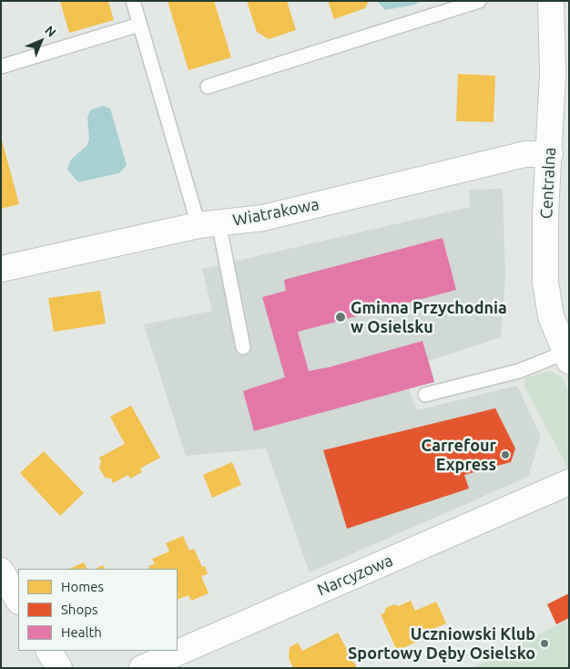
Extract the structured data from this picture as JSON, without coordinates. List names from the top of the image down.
{
  "streets": {
    "street": ["Centralna", "Wiatrakowa", "Narcyzowa"]
  },
  "crossings": [
    ["Centralna", "Wiatrakowa"]
  ],
  "places": ["Gminna Przychodnia w Osielsku", "Carrefour Express", "Uczniowski Klub Sportowy Dęby Osielsko"],
  "legend": ["Homes", "Shops", "Health"],
  "north": "top right"
}
